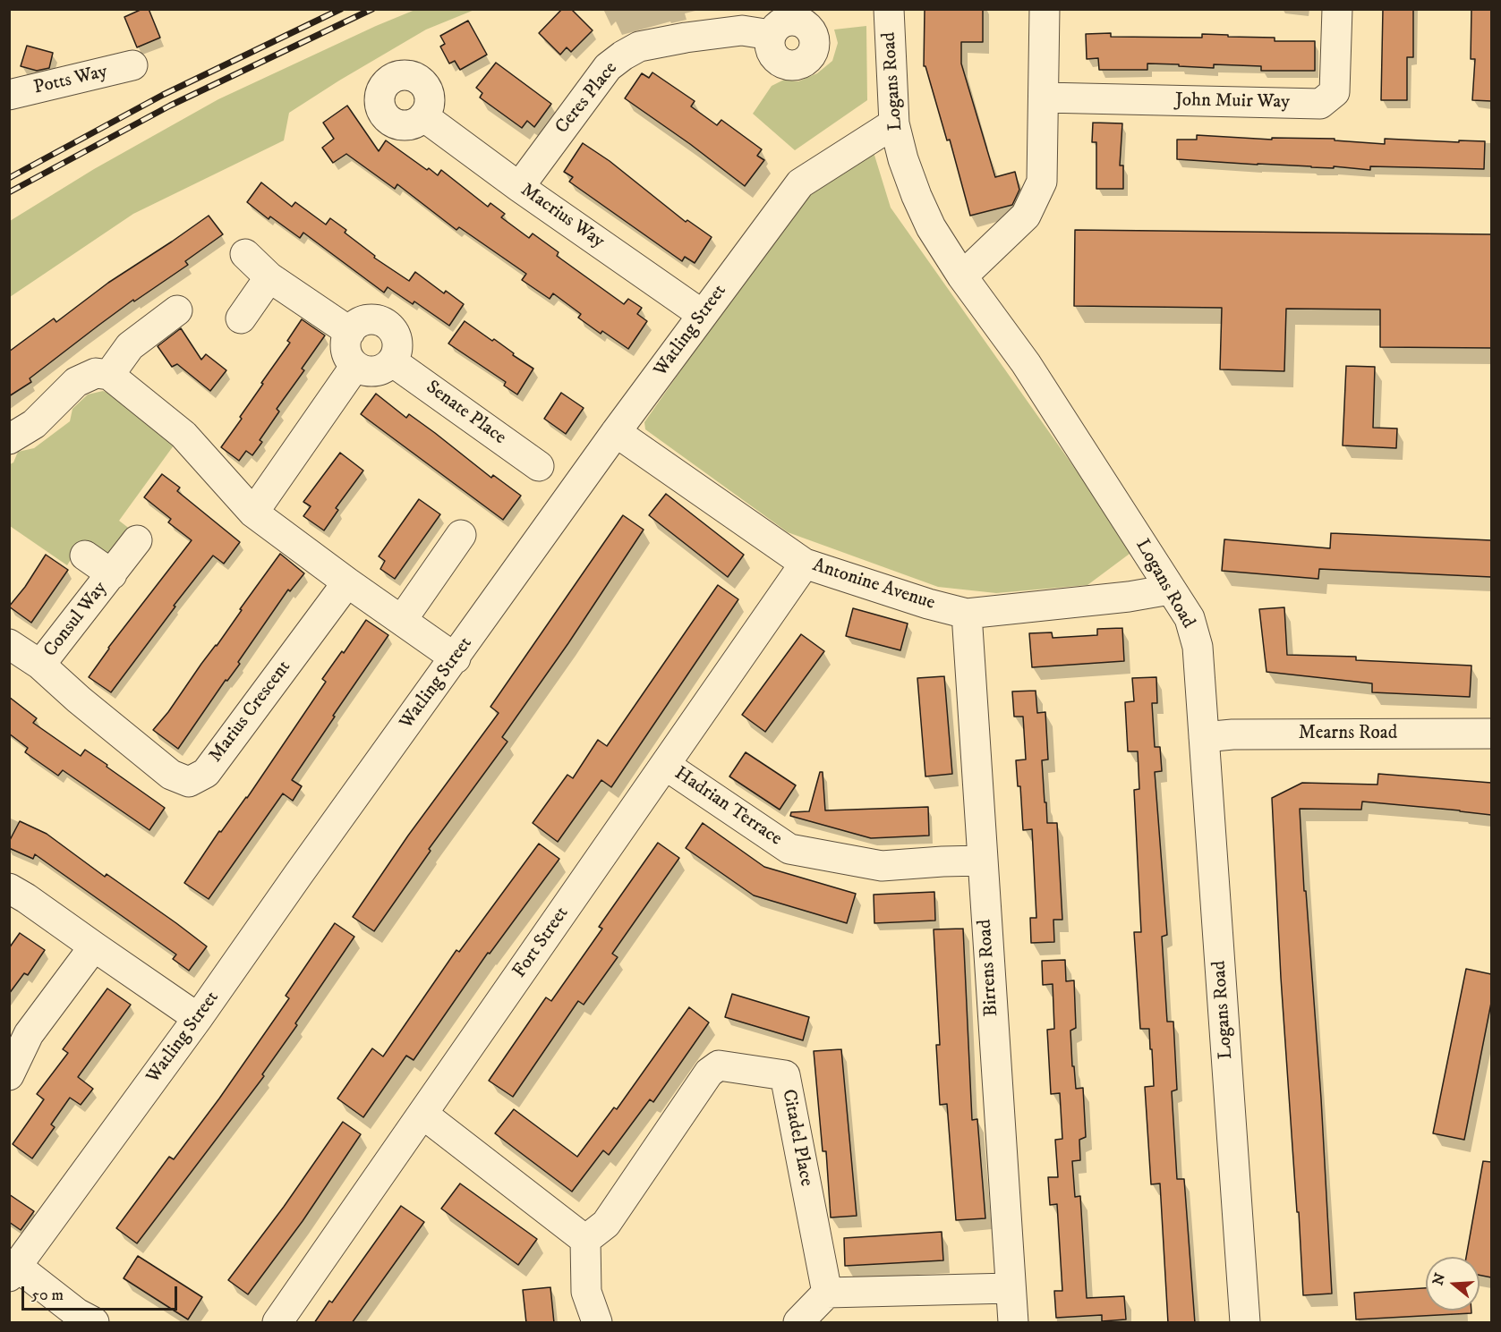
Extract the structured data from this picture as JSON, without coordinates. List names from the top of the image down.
{
  "streets": {
    "street": [
      "Potts Way",
      "Logans Road",
      "Ceres Place",
      "John Muir Way",
      "Macrius Way",
      "Watling Street",
      "Senate Place",
      "Antonine Avenue",
      "Consul Way",
      "Marius Crescent",
      "Mearns Road",
      "Hadrian Terrace",
      "Fort Street",
      "Birrens Road",
      "Citadel Place"
    ]
  },
  "crossings": [
    ["Logans Road", "Watling Street"],
    ["Logans Road", "Antonine Avenue"],
    ["Logans Road", "Mearns Road"],
    ["Ceres Place", "Macrius Way"],
    ["Macrius Way", "Watling Street"],
    ["Watling Street", "Antonine Avenue"],
    ["Antonine Avenue", "Fort Street"],
    ["Antonine Avenue", "Birrens Road"],
    ["Consul Way", "Marius Crescent"],
    ["Hadrian Terrace", "Fort Street"],
    ["Hadrian Terrace", "Birrens Road"]
  ],
  "scale_bar": "50 m",
  "north": "left"
}
